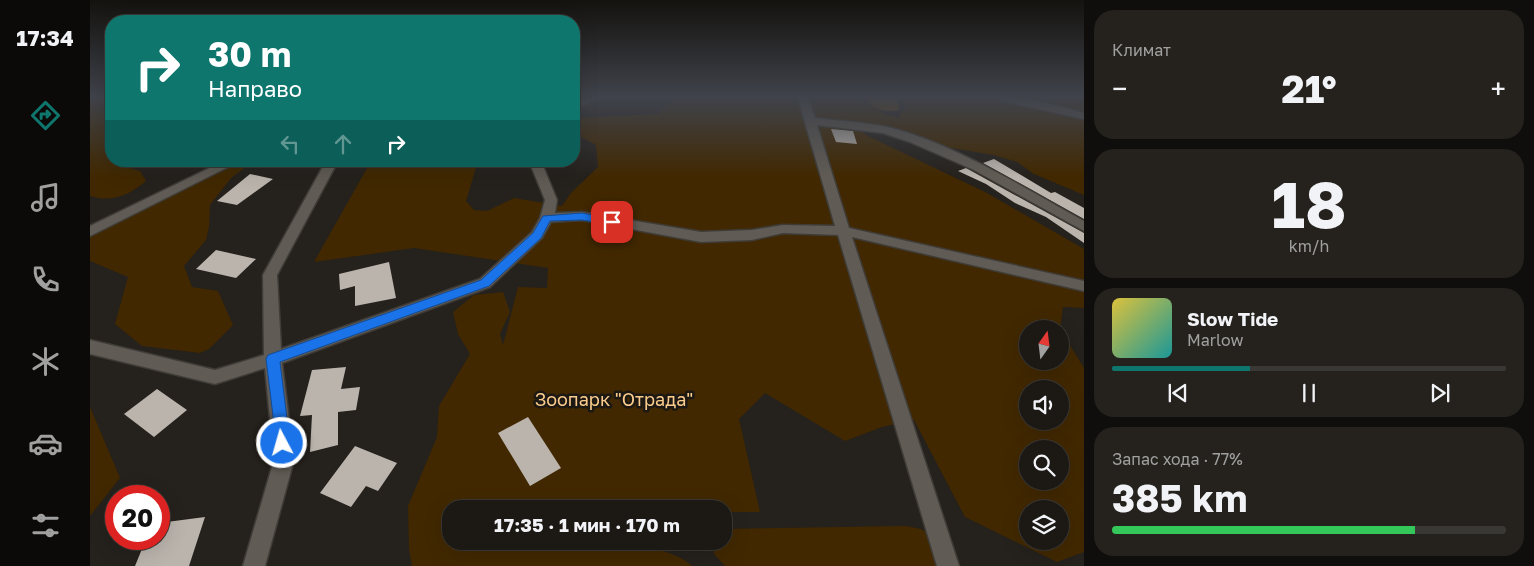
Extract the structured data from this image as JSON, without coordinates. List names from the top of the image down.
{
  "parks": ["Зоопарк \"Отрада\""],
  "north": "top",
  "page": {
    "tabs": "17:34",
    "tile": [
      "Климат",
      ["18", "km/h"],
      ["Запас хода · 77%", "385 km"]
    ],
    "turn": ["30 m", "Направо"],
    "heat": ["−", "21°", "+"],
    "song": ["Slow Tide", "Marlow"],
    "limit": "20",
    "trip": "17:35 · 1 мин · 170 m"
  }
}
